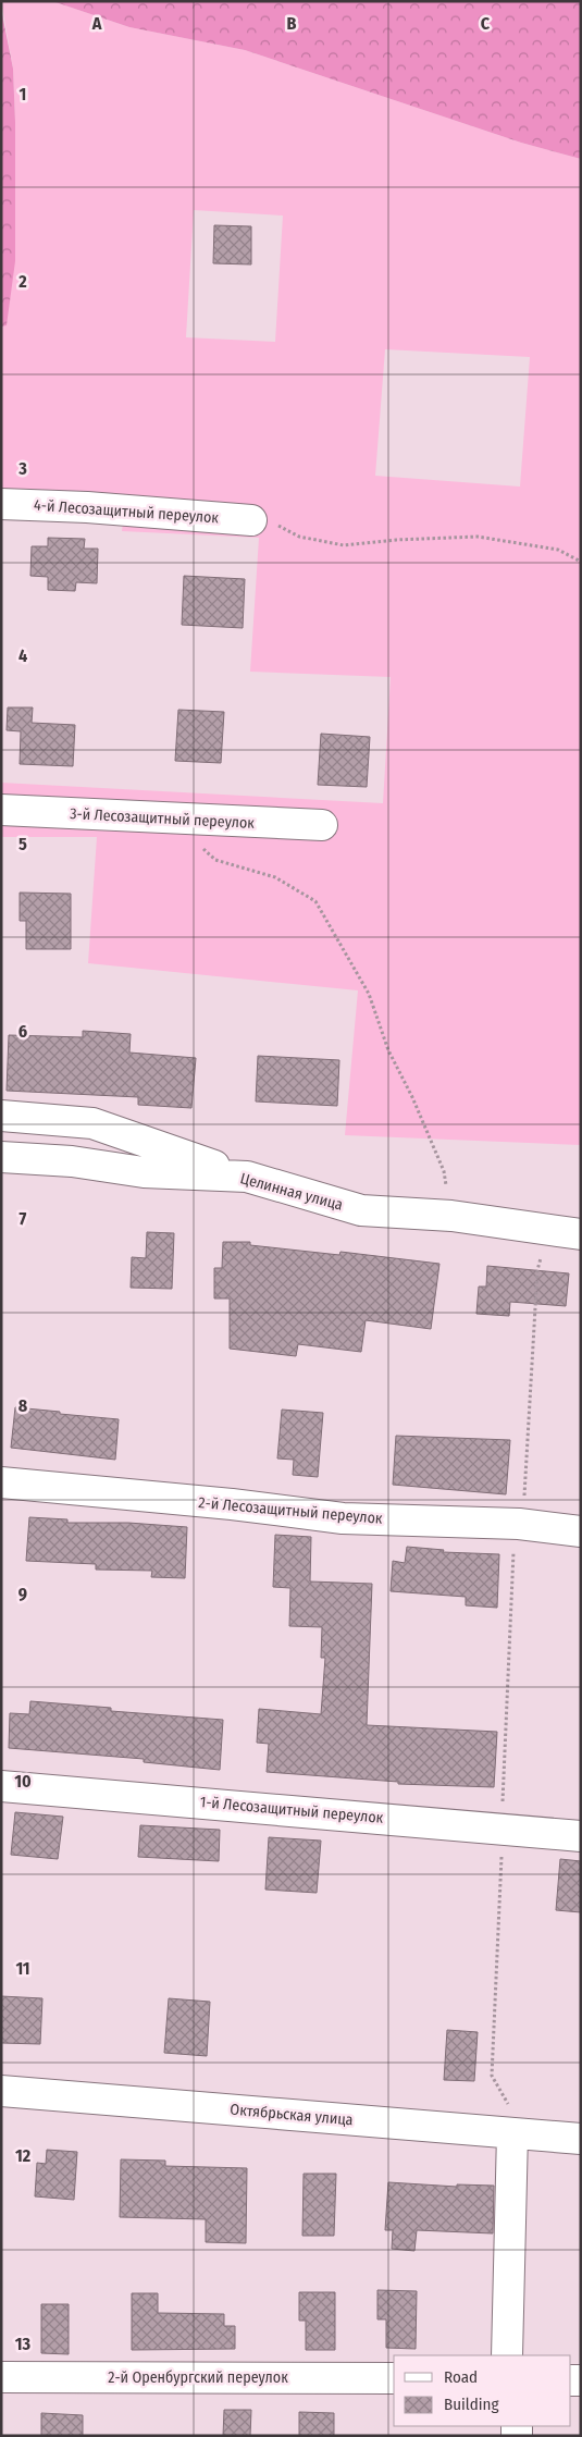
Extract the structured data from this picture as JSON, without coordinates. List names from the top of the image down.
{
  "streets": {
    "street": [
      "4-й Лесозащитный переулок",
      "3-й Лесозащитный переулок",
      "Целинная улица",
      "2-й Лесозащитный переулок",
      "1-й Лесозащитный переулок",
      "Октябрьская улица",
      "2-й Оренбургский переулок"
    ]
  },
  "legend": ["Road", "Building"],
  "grid": {
    "columns": ["A", "B", "C"],
    "rows": [
      "1",
      "2",
      "3",
      "4",
      "5",
      "6",
      "7",
      "8",
      "9",
      "10",
      "11",
      "12",
      "13"
    ]
  }
}
